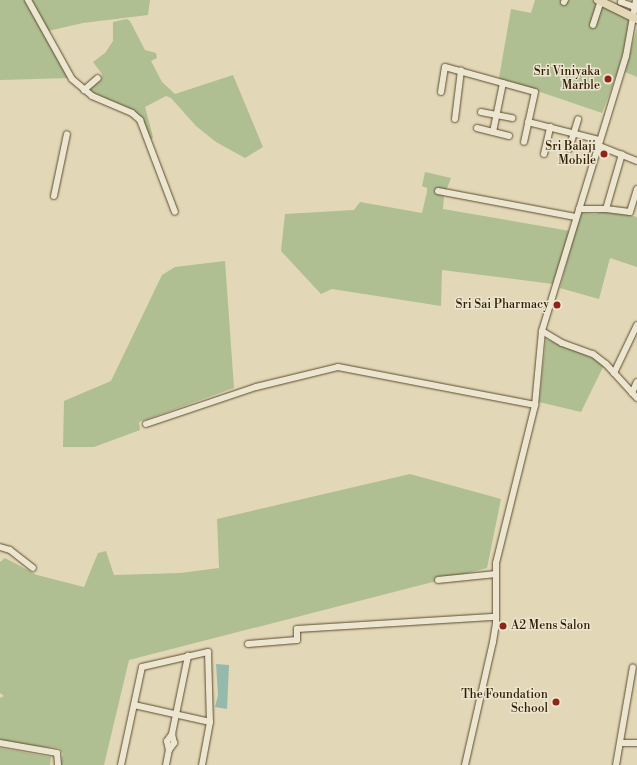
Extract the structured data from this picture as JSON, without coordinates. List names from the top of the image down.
{
  "places": [
    "Sri Viniyaka Marble",
    "Sri Balaji Mobile",
    "Sri Sai Pharmacy",
    "A2 Mens Salon",
    "The Foundation School"
  ]
}
